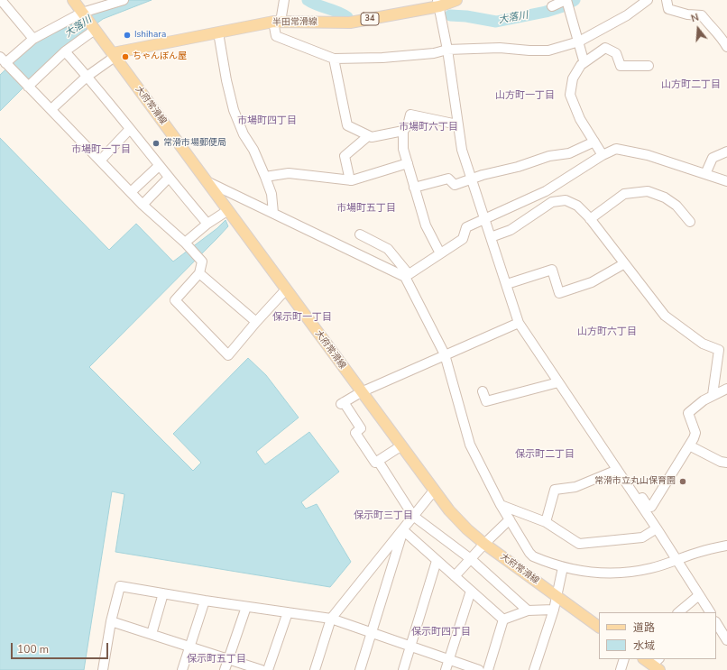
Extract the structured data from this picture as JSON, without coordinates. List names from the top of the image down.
{
  "streets": {
    "main road": ["34", "半田常滑線", "大府常滑線"]
  },
  "crossings": [
    ["半田常滑線", "大府常滑線"]
  ],
  "districts": [
    "山方町二丁目",
    "山方町一丁目",
    "市場町四丁目",
    "市場町六丁目",
    "市場町一丁目",
    "市場町五丁目",
    "保示町一丁目",
    "山方町六丁目",
    "保示町二丁目",
    "保示町三丁目",
    "保示町四丁目",
    "保示町五丁目"
  ],
  "water": ["大落川"],
  "places": [
    "Ishihara",
    "ちゃんぽん屋",
    "常滑市場郵便局",
    "常滑市立丸山保育園"
  ],
  "legend": ["道路", "水域"],
  "scale_bar": "100 m",
  "north": "top"
}
